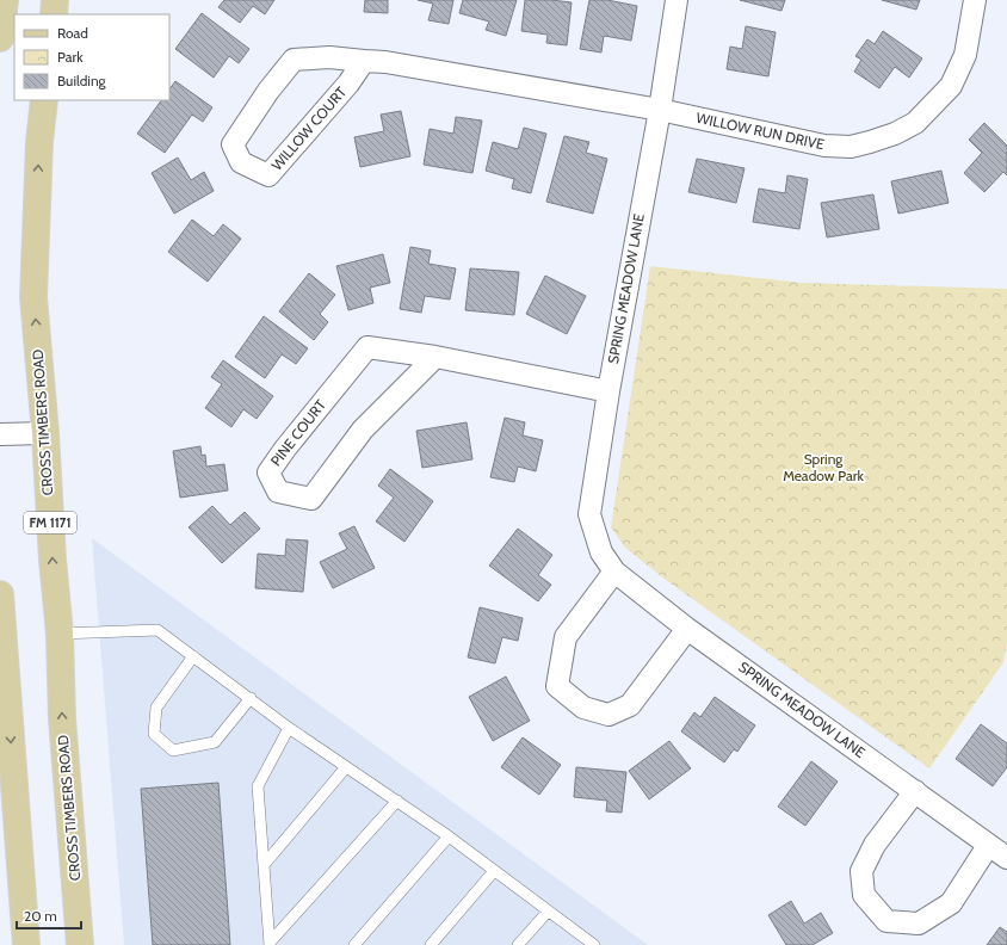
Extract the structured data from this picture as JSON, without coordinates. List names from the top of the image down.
{
  "streets": {
    "main road": ["CROSS TIMBERS ROAD", "FM 1171"],
    "street": [
      "WILLOW COURT",
      "WILLOW RUN DRIVE",
      "SPRING MEADOW LANE",
      "PINE COURT"
    ]
  },
  "crossings": [
    ["WILLOW COURT", "WILLOW RUN DRIVE"],
    ["WILLOW COURT", "SPRING MEADOW LANE"],
    ["WILLOW RUN DRIVE", "SPRING MEADOW LANE"],
    ["SPRING MEADOW LANE", "PINE COURT"]
  ],
  "parks": ["Spring Meadow Park"],
  "legend": ["Road", "Park", "Building"],
  "scale_bar": "20 m"
}
